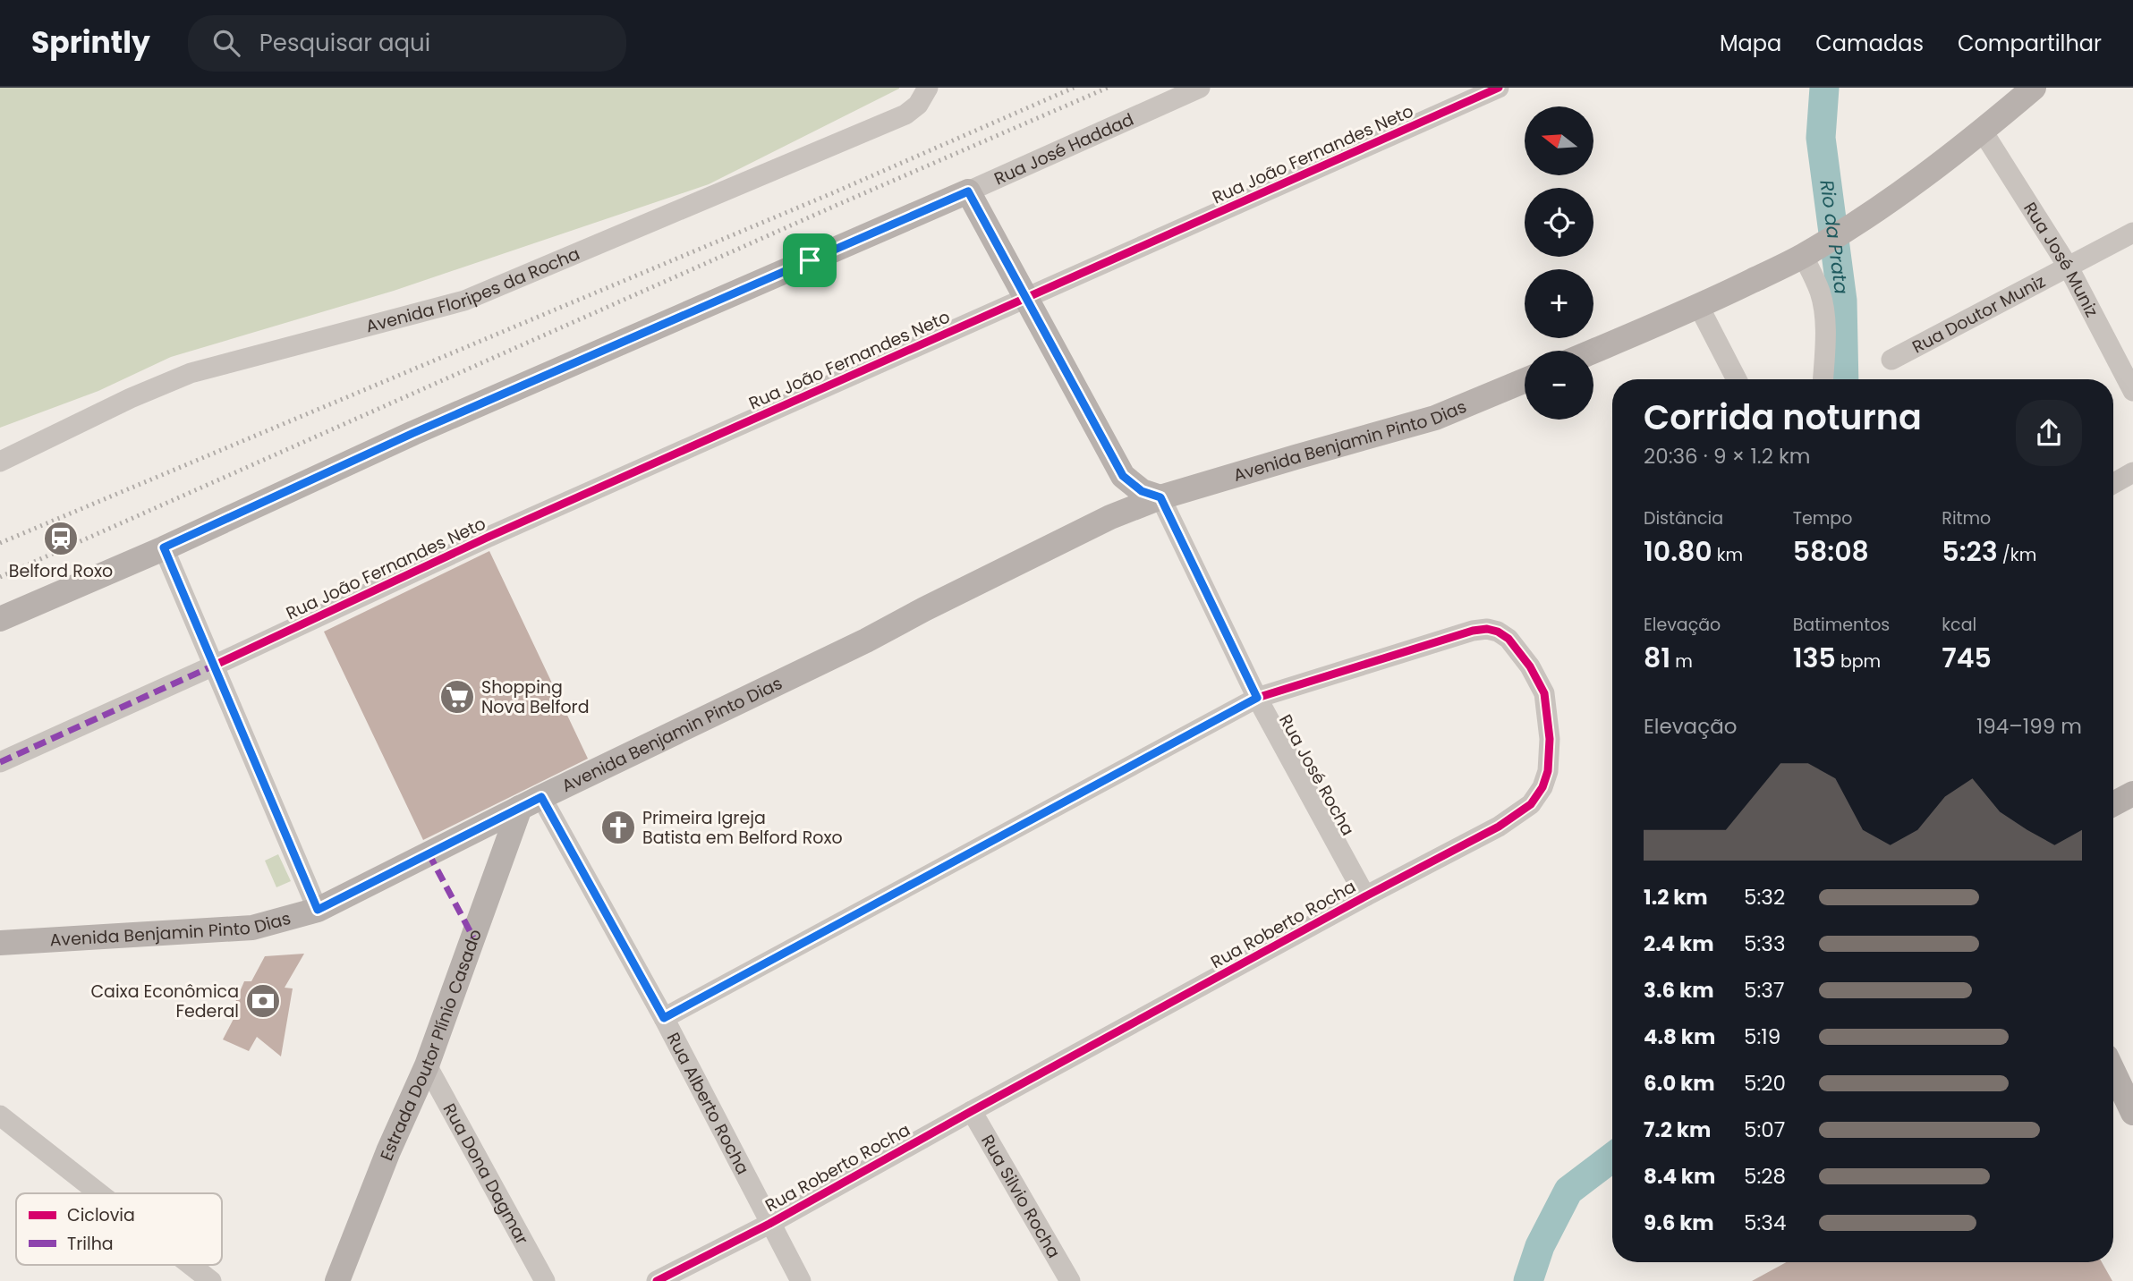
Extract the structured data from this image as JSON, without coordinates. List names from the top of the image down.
{
  "streets": {
    "main road": ["Rua José Haddad", "Avenida Benjamin Pinto Dias", "Estrada Doutor Plínio Casado"],
    "street": [
      "Rua João Fernandes Neto",
      "Rua José Muniz",
      "Avenida Floripes da Rocha",
      "Rua Doutor Muniz",
      "Rua José Rocha",
      "Rua Roberto Rocha",
      "Rua Alberto Rocha",
      "Rua Dona Dagmar",
      "Rua Silvio Rocha"
    ]
  },
  "crossings": [
    ["Rua José Muniz", "Rua Doutor Muniz"],
    ["Avenida Benjamin Pinto Dias", "Rua José Rocha"],
    ["Avenida Benjamin Pinto Dias", "Estrada Doutor Plínio Casado"],
    ["Avenida Benjamin Pinto Dias", "Rua Alberto Rocha"],
    ["Rua José Rocha", "Rua Roberto Rocha"],
    ["Rua Roberto Rocha", "Rua Alberto Rocha"],
    ["Rua Roberto Rocha", "Rua Silvio Rocha"],
    ["Estrada Doutor Plínio Casado", "Rua Alberto Rocha"],
    ["Estrada Doutor Plínio Casado", "Rua Dona Dagmar"]
  ],
  "water": ["Rio da Prata"],
  "places": {
    "station": ["Belford Roxo"],
    "supermarket": ["Shopping Nova Belford"],
    "church": ["Primeira Igreja Batista em Belford Roxo"],
    "bank": ["Caixa Econômica Federal"]
  },
  "legend": ["Ciclovia", "Trilha"],
  "north": "left",
  "page": {
    "header": "Sprintly",
    "search": "Pesquisar aqui",
    "nav": ["Mapa", "Camadas", "Compartilhar"],
    "map_buttons": ["+", "−"],
    "heading": ["Corrida noturna", "20:36 · 9 × 1.2 km"],
    "stats": [
      ["Distância", "10.80 km"],
      ["Tempo", "58:08"],
      ["Ritmo", "5:23 /km"],
      ["Elevação", "81 m"],
      ["Batimentos", "135 bpm"],
      ["kcal", "745"]
    ],
    "chart": ["Elevação", "194–199 m"],
    "list": [
      {
        "name": "1.2 km",
        "note": "5:32"
      },
      {
        "name": "2.4 km",
        "note": "5:33"
      },
      {
        "name": "3.6 km",
        "note": "5:37"
      },
      {
        "name": "4.8 km",
        "note": "5:19"
      },
      {
        "name": "6.0 km",
        "note": "5:20"
      },
      {
        "name": "7.2 km",
        "note": "5:07"
      },
      {
        "name": "8.4 km",
        "note": "5:28"
      },
      {
        "name": "9.6 km",
        "note": "5:34"
      }
    ]
  }
}
